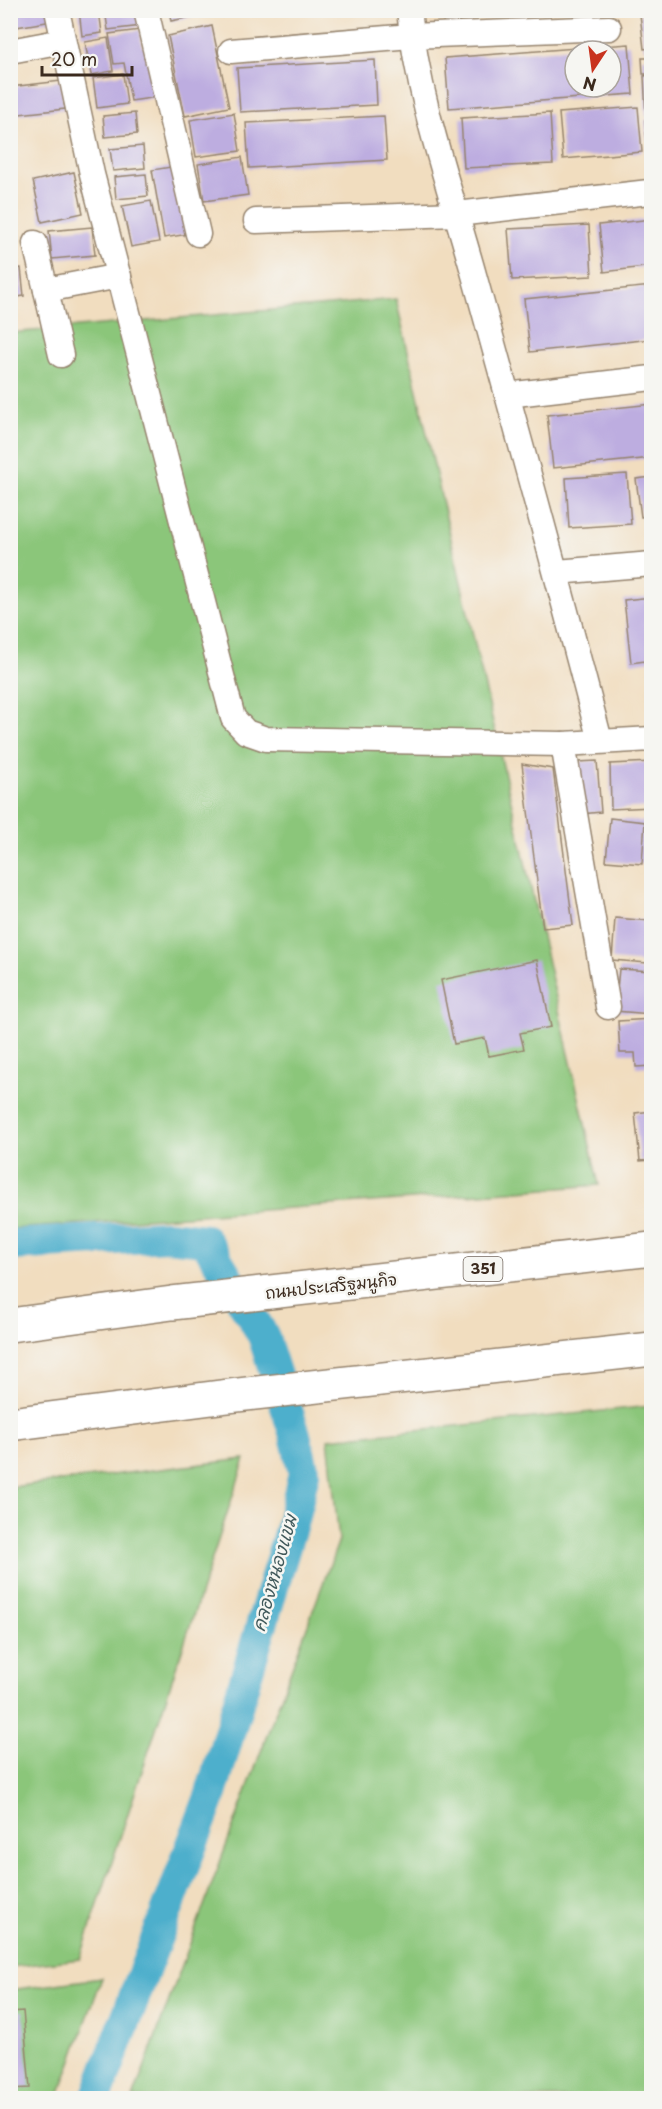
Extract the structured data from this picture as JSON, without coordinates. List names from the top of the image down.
{
  "streets": {
    "main road": ["351", "ถนนประเสริฐมนูกิจ"]
  },
  "water": ["คลองหนองแขม"],
  "scale_bar": "20 m",
  "north": "bottom"
}
